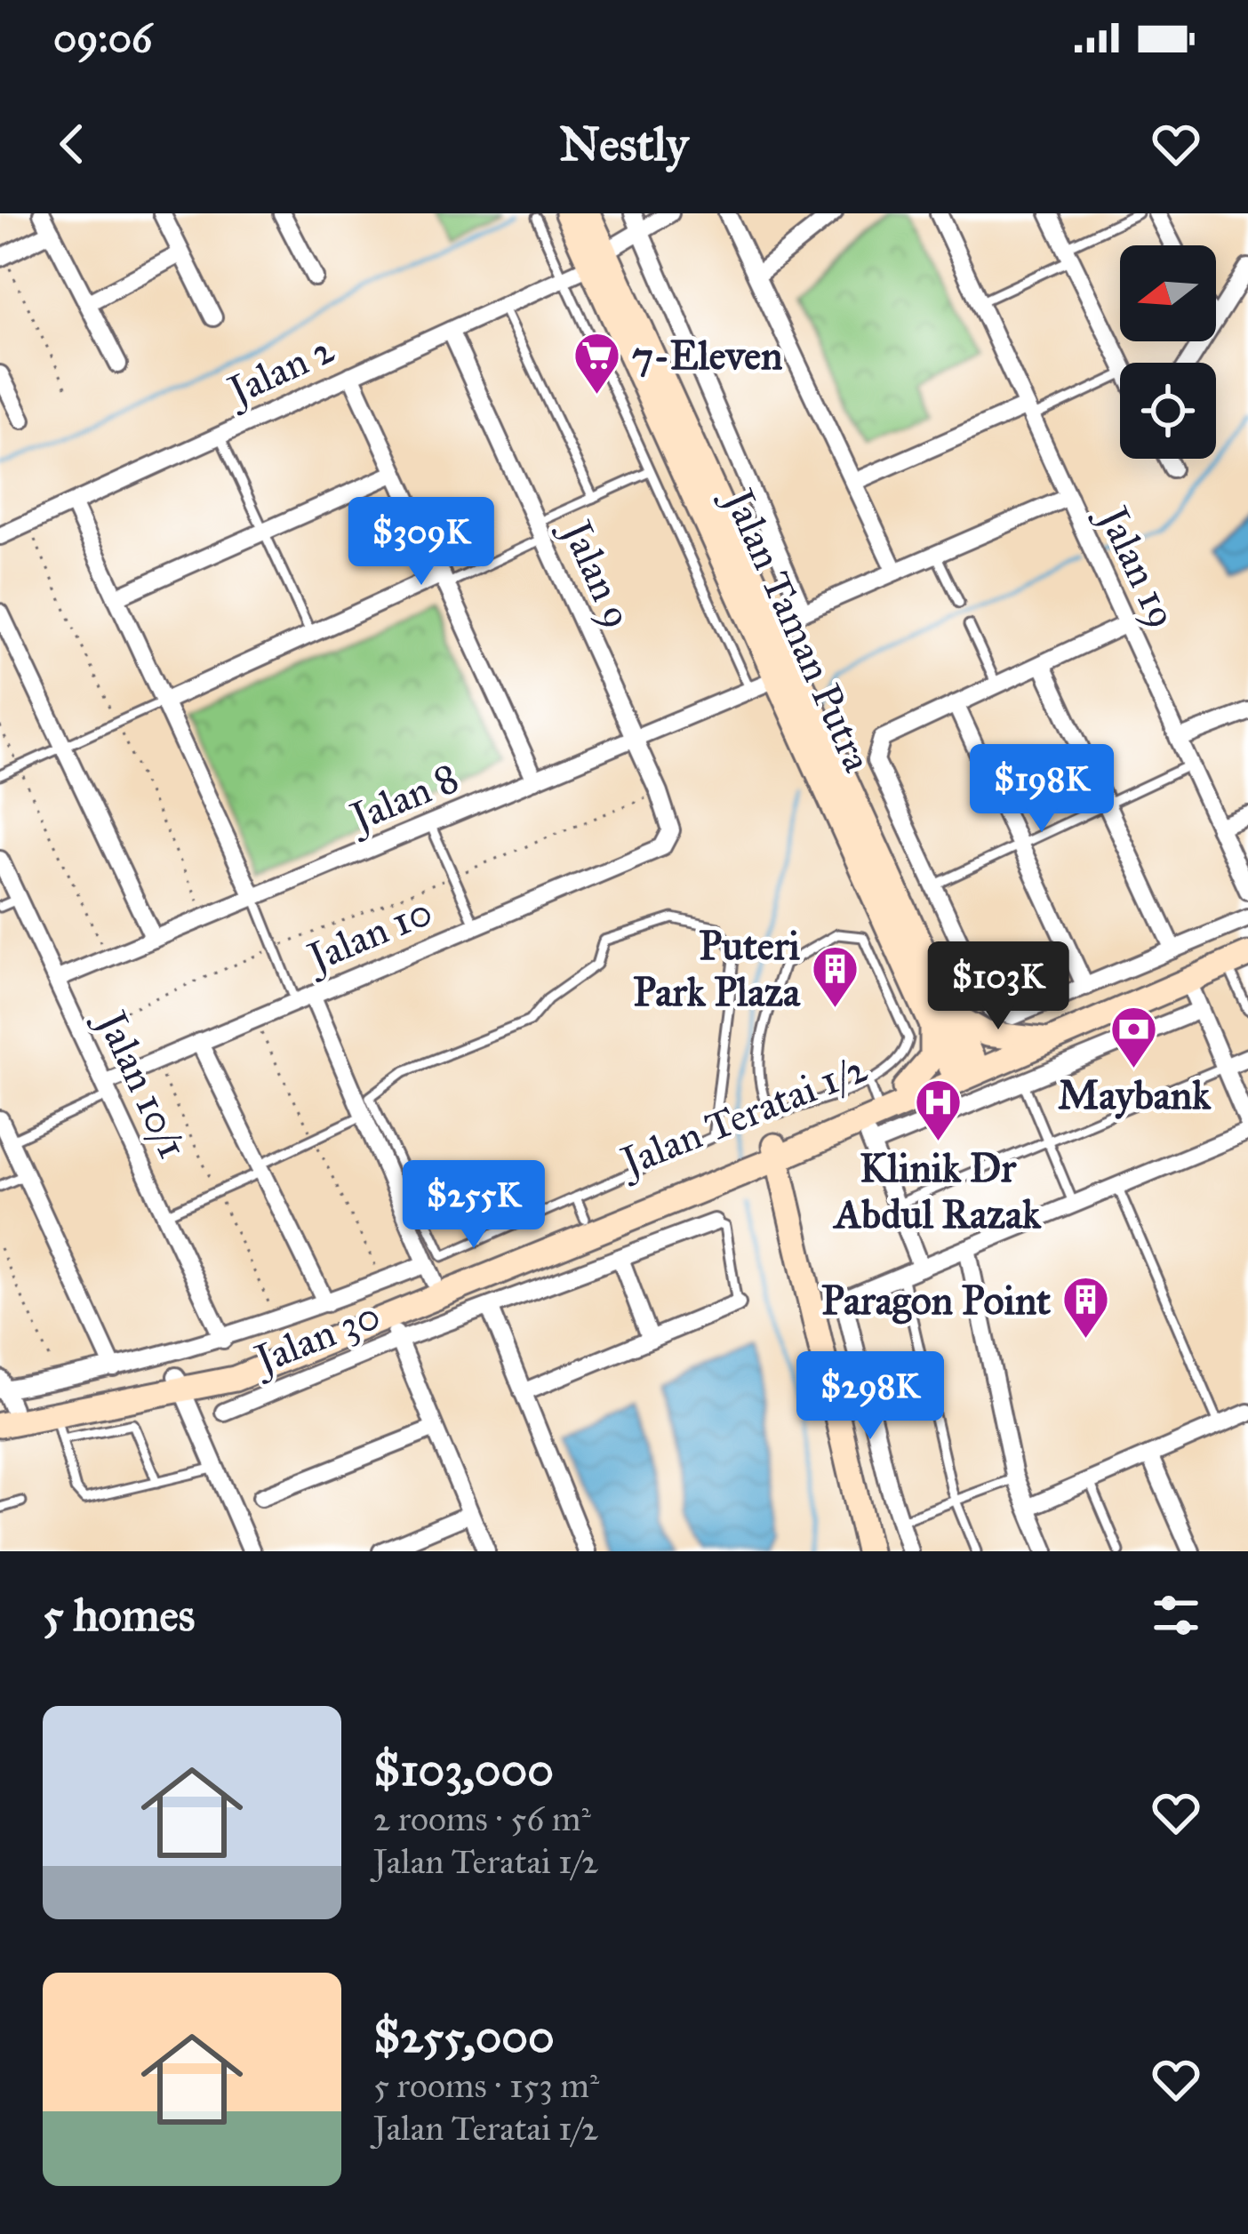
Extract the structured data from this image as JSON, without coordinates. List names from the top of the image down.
{
  "streets": {
    "street": [
      "Jalan 2",
      "Jalan 19",
      "Jalan 9",
      "Jalan Taman Putra",
      "Jalan 8",
      "Jalan 10",
      "Jalan 10/1",
      "Jalan Teratai 1/2",
      "Jalan 30"
    ]
  },
  "crossings": [
    ["Jalan 2", "Jalan 9"],
    ["Jalan 2", "Jalan Taman Putra"],
    ["Jalan 9", "Jalan 8"],
    ["Jalan 9", "Jalan 10"],
    ["Jalan Taman Putra", "Jalan 8"],
    ["Jalan Taman Putra", "Jalan Teratai 1/2"],
    ["Jalan 8", "Jalan 10/1"],
    ["Jalan 10", "Jalan 10/1"]
  ],
  "places": {
    "supermarket": ["7-Eleven"],
    "building": ["Puteri Park Plaza", "Paragon Point"],
    "bank": ["Maybank"],
    "hospital": ["Klinik Dr Abdul Razak"]
  },
  "north": "left",
  "page": {
    "status": "09:06",
    "header": "Nestly",
    "price": [
      "$309K",
      "$198K",
      "$103K",
      "$255K",
      "$298K"
    ],
    "heading": "5 homes",
    "list": [
      {
        "name": "$103,000",
        "note": "2 rooms · 56 m² · Jalan Teratai 1/2"
      },
      {
        "name": "$255,000",
        "note": "5 rooms · 153 m² · Jalan Teratai 1/2"
      }
    ]
  }
}
